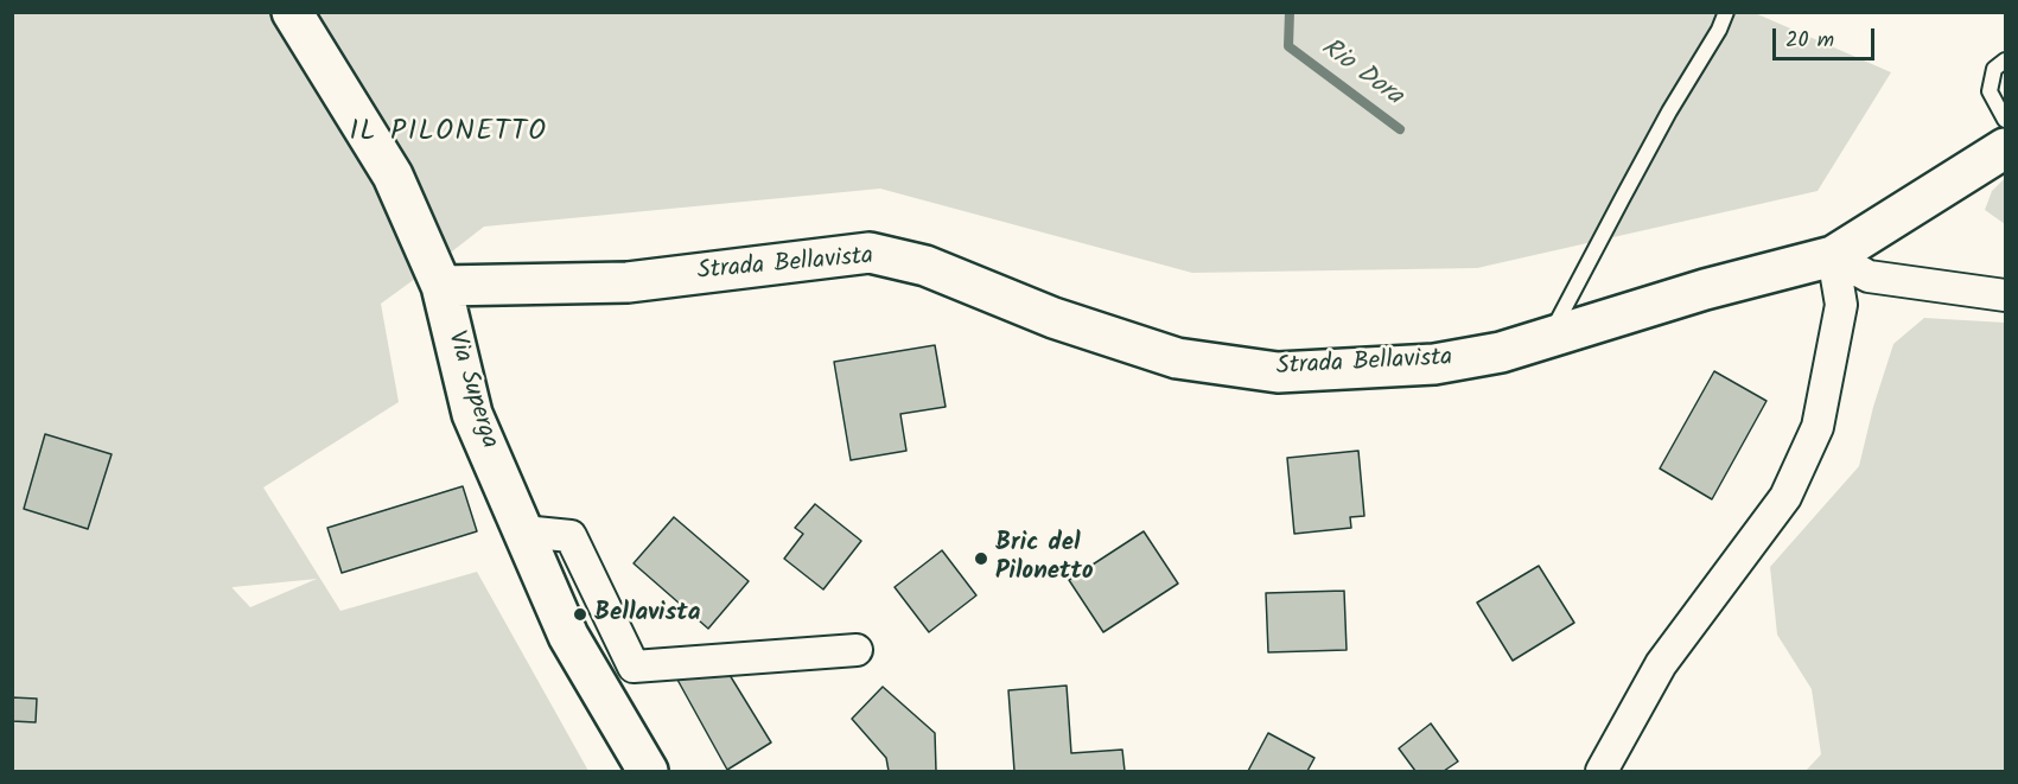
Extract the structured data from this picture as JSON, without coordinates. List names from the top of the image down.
{
  "streets": {
    "street": ["Strada Bellavista", "Via Superga"]
  },
  "crossings": [
    ["Strada Bellavista", "Via Superga"]
  ],
  "districts": ["IL PILONETTO"],
  "water": ["Rio Dora"],
  "places": ["Bric del Pilonetto", "Bellavista"],
  "scale_bar": "20 m"
}
